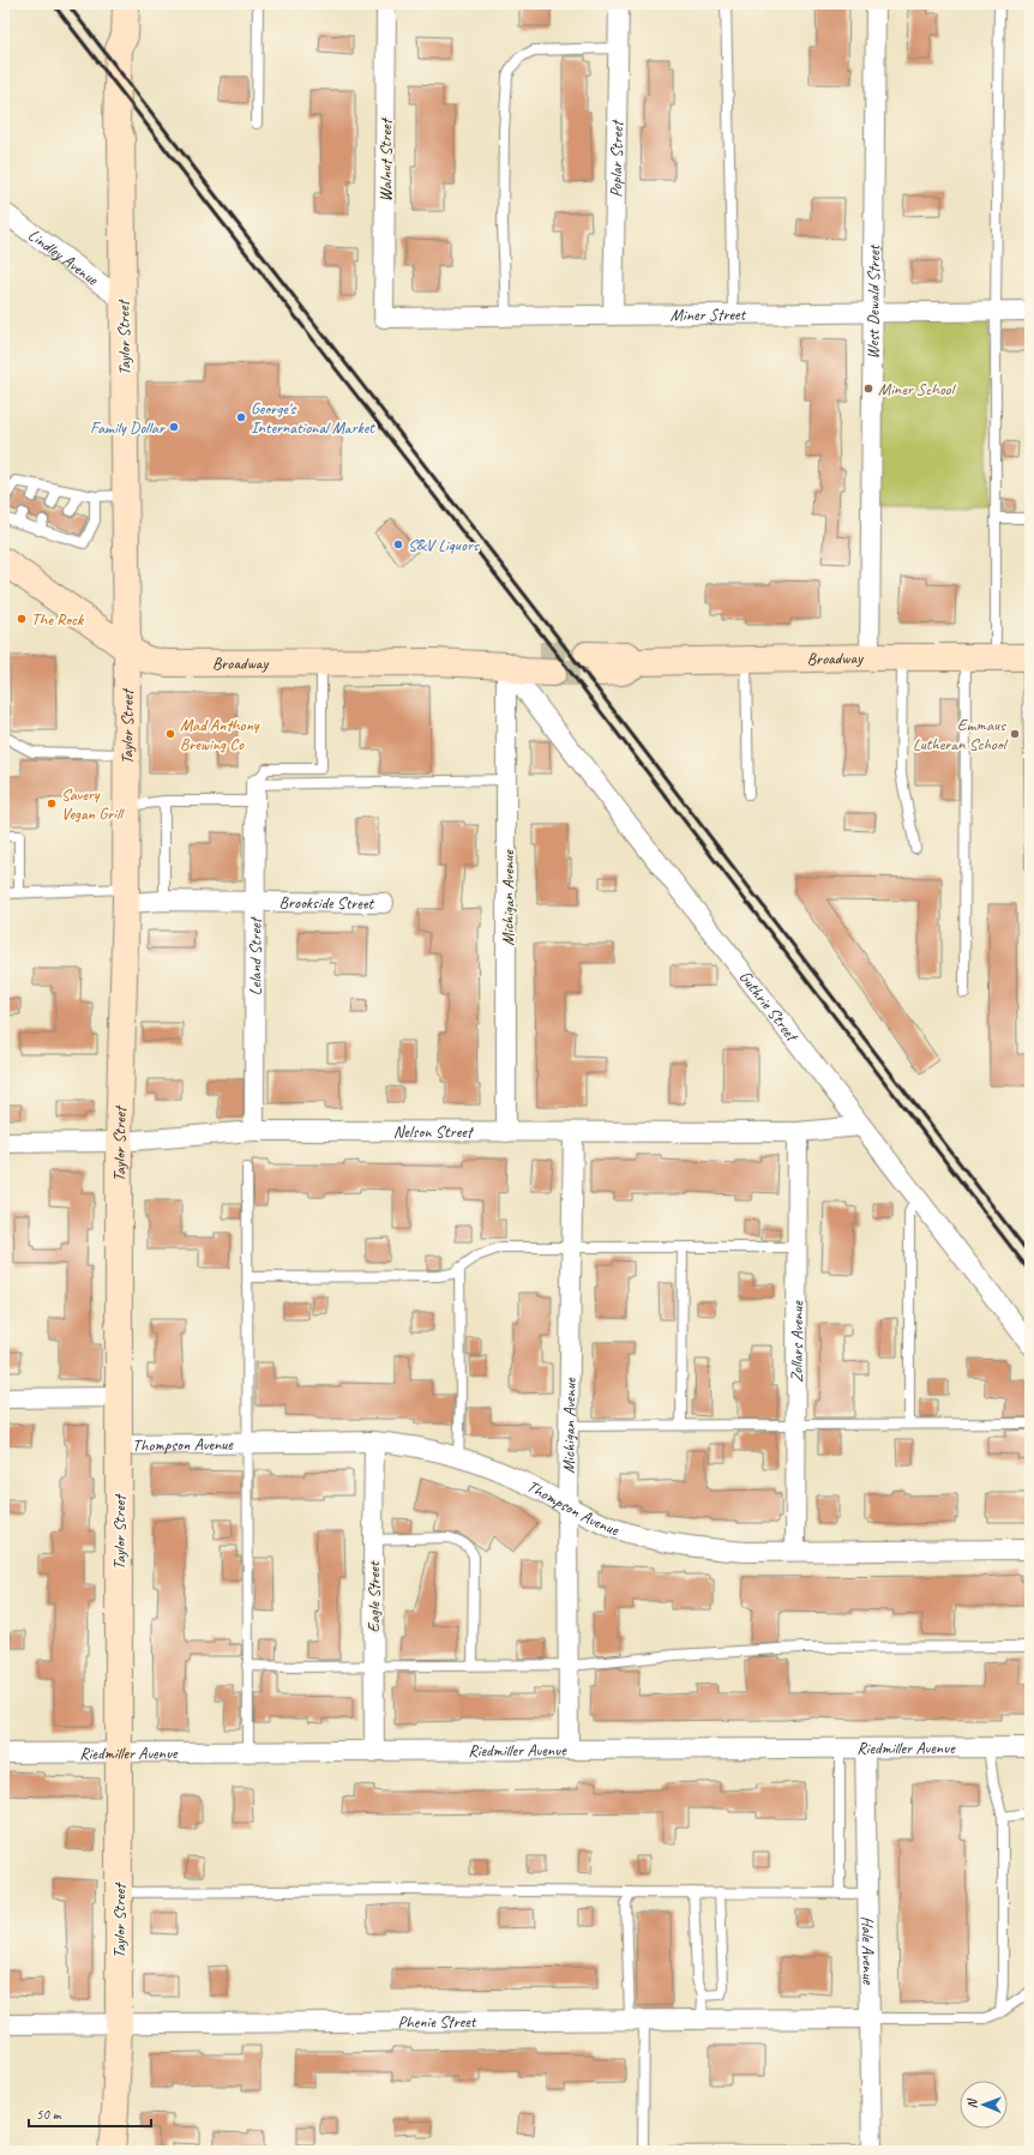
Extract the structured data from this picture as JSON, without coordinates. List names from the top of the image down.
{
  "streets": {
    "main road": ["Taylor Street", "Broadway"],
    "street": [
      "Poplar Street",
      "Walnut Street",
      "Lindley Avenue",
      "West Dewald Street",
      "Miner Street",
      "Michigan Avenue",
      "Brookside Street",
      "Leland Street",
      "Guthrie Street",
      "Nelson Street",
      "Zollars Avenue",
      "Thompson Avenue",
      "Eagle Street",
      "Riedmiller Avenue",
      "Hale Avenue",
      "Phenie Street"
    ]
  },
  "crossings": [
    ["Poplar Street", "Miner Street"],
    ["Walnut Street", "Miner Street"],
    ["Lindley Avenue", "Taylor Street"],
    ["West Dewald Street", "Miner Street"],
    ["West Dewald Street", "Broadway"],
    ["Taylor Street", "Broadway"],
    ["Taylor Street", "Brookside Street"],
    ["Taylor Street", "Nelson Street"],
    ["Taylor Street", "Thompson Avenue"],
    ["Taylor Street", "Riedmiller Avenue"],
    ["Taylor Street", "Phenie Street"],
    ["Broadway", "Michigan Avenue"],
    ["Broadway", "Guthrie Street"],
    ["Michigan Avenue", "Guthrie Street"],
    ["Michigan Avenue", "Nelson Street"],
    ["Michigan Avenue", "Thompson Avenue"],
    ["Michigan Avenue", "Riedmiller Avenue"],
    ["Brookside Street", "Leland Street"],
    ["Leland Street", "Nelson Street"],
    ["Guthrie Street", "Nelson Street"],
    ["Nelson Street", "Zollars Avenue"],
    ["Zollars Avenue", "Thompson Avenue"],
    ["Thompson Avenue", "Eagle Street"],
    ["Eagle Street", "Riedmiller Avenue"],
    ["Riedmiller Avenue", "Hale Avenue"],
    ["Hale Avenue", "Phenie Street"]
  ],
  "places": [
    "Miner School",
    "George's International Market",
    "Family Dollar",
    "S&V Liquors",
    "The Rock",
    "Mad Anthony Brewing Co",
    "Emmaus Lutheran School",
    "Savery Vegan Grill"
  ],
  "scale_bar": "50 m",
  "north": "left"
}
